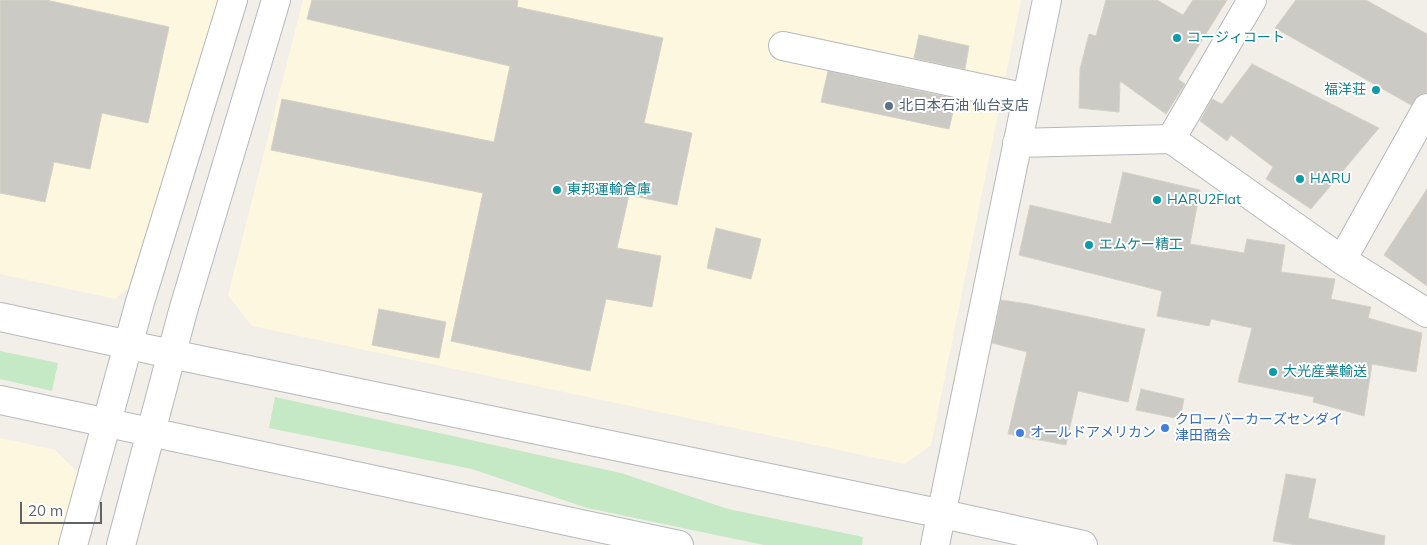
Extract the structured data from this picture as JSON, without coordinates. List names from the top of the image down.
{
  "places": [
    "コージィコート",
    "福洋荘",
    "北日本石油 仙台支店",
    "HARU",
    "東邦運輸倉庫",
    "HARU2Flat",
    "エムケー精工",
    "大光産業輸送",
    "クローバーカーズセンダイ 津田商会",
    "オールドアメリカン"
  ],
  "scale_bar": "20 m"
}
